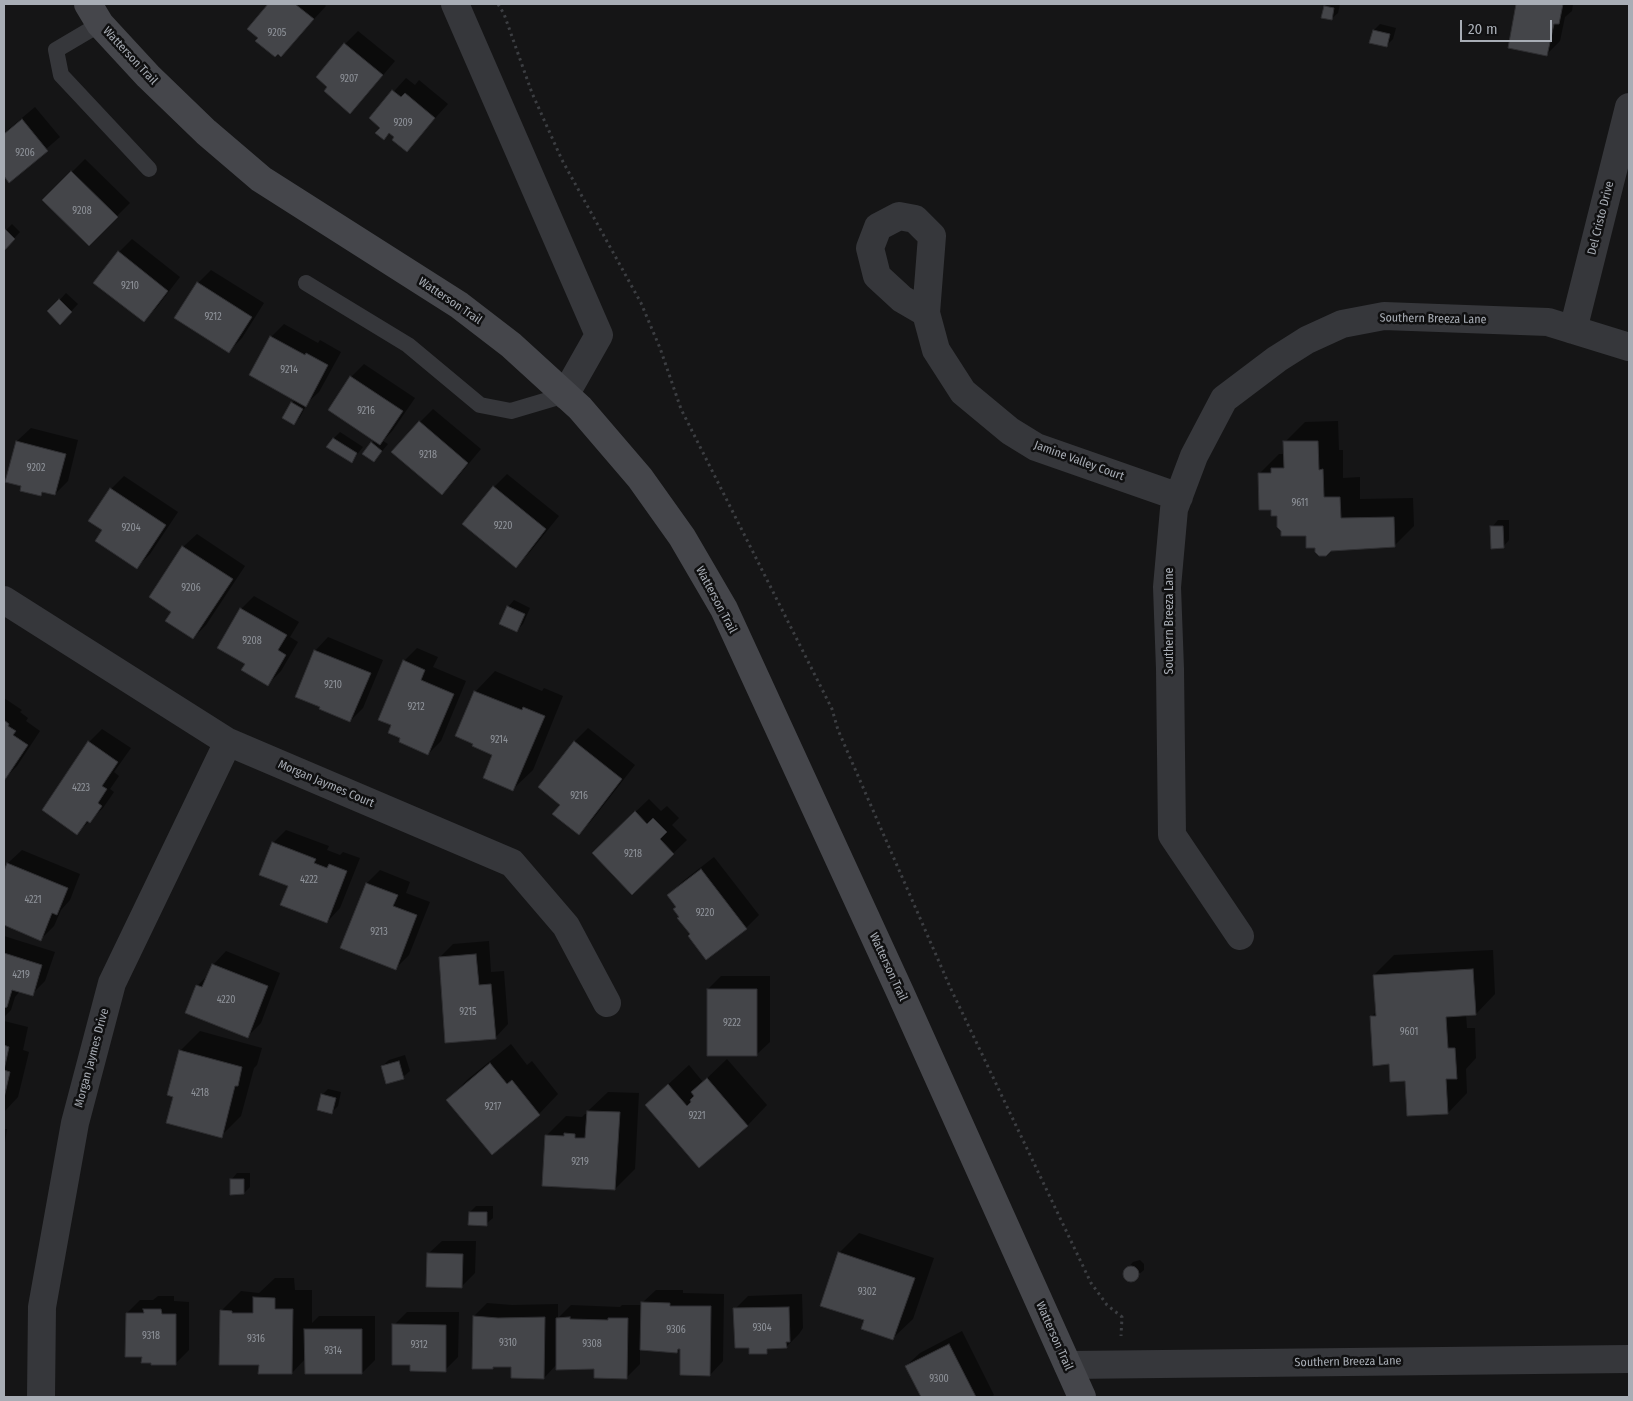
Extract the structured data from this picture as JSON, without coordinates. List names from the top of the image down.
{
  "streets": {
    "main road": ["Watterson Trail"],
    "street": [
      "Del Cristo Drive",
      "Southern Breeza Lane",
      "Jamine Valley Court",
      "Morgan Jaymes Court",
      "Morgan Jaymes Drive"
    ]
  },
  "crossings": [
    ["Watterson Trail", "Southern Breeza Lane"],
    ["Del Cristo Drive", "Southern Breeza Lane"],
    ["Southern Breeza Lane", "Jamine Valley Court"],
    ["Morgan Jaymes Court", "Morgan Jaymes Drive"]
  ],
  "house_numbers": [
    "9205",
    "9207",
    "9209",
    "9206",
    "9208",
    "9210",
    "9212",
    "9214",
    "9216",
    "9218",
    "9202",
    "9611",
    "9220",
    "9204",
    "9206",
    "9208",
    "9210",
    "9212",
    "9214",
    "4223",
    "9216",
    "9218",
    "4222",
    "4221",
    "9220",
    "9213",
    "4219",
    "4220",
    "9215",
    "9222",
    "9601",
    "4218",
    "9217",
    "9221",
    "9219",
    "9302",
    "9304",
    "9306",
    "9318",
    "9316",
    "9310",
    "9308",
    "9312",
    "9314",
    "9300"
  ],
  "scale_bar": "20 m"
}
